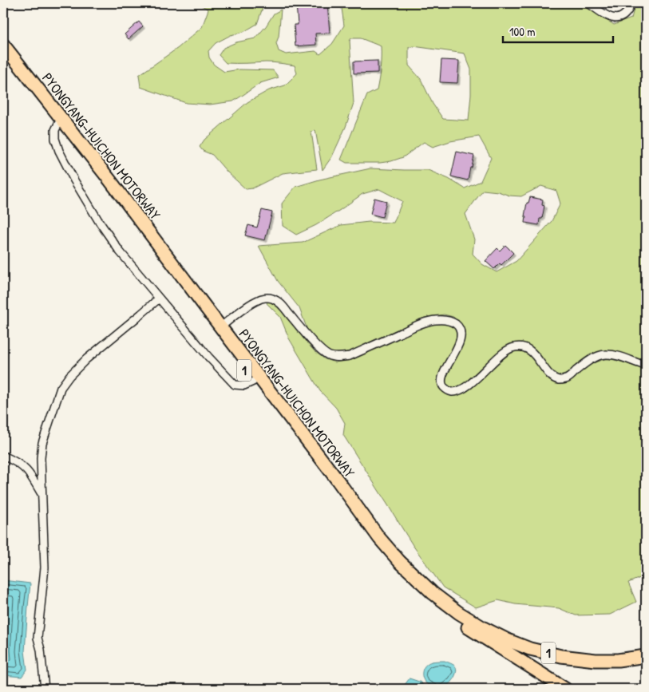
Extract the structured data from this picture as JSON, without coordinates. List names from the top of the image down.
{
  "streets": {
    "highway": ["PYONGYANG–HUICHON MOTORWAY", "1"]
  },
  "scale_bar": "100 m"
}
